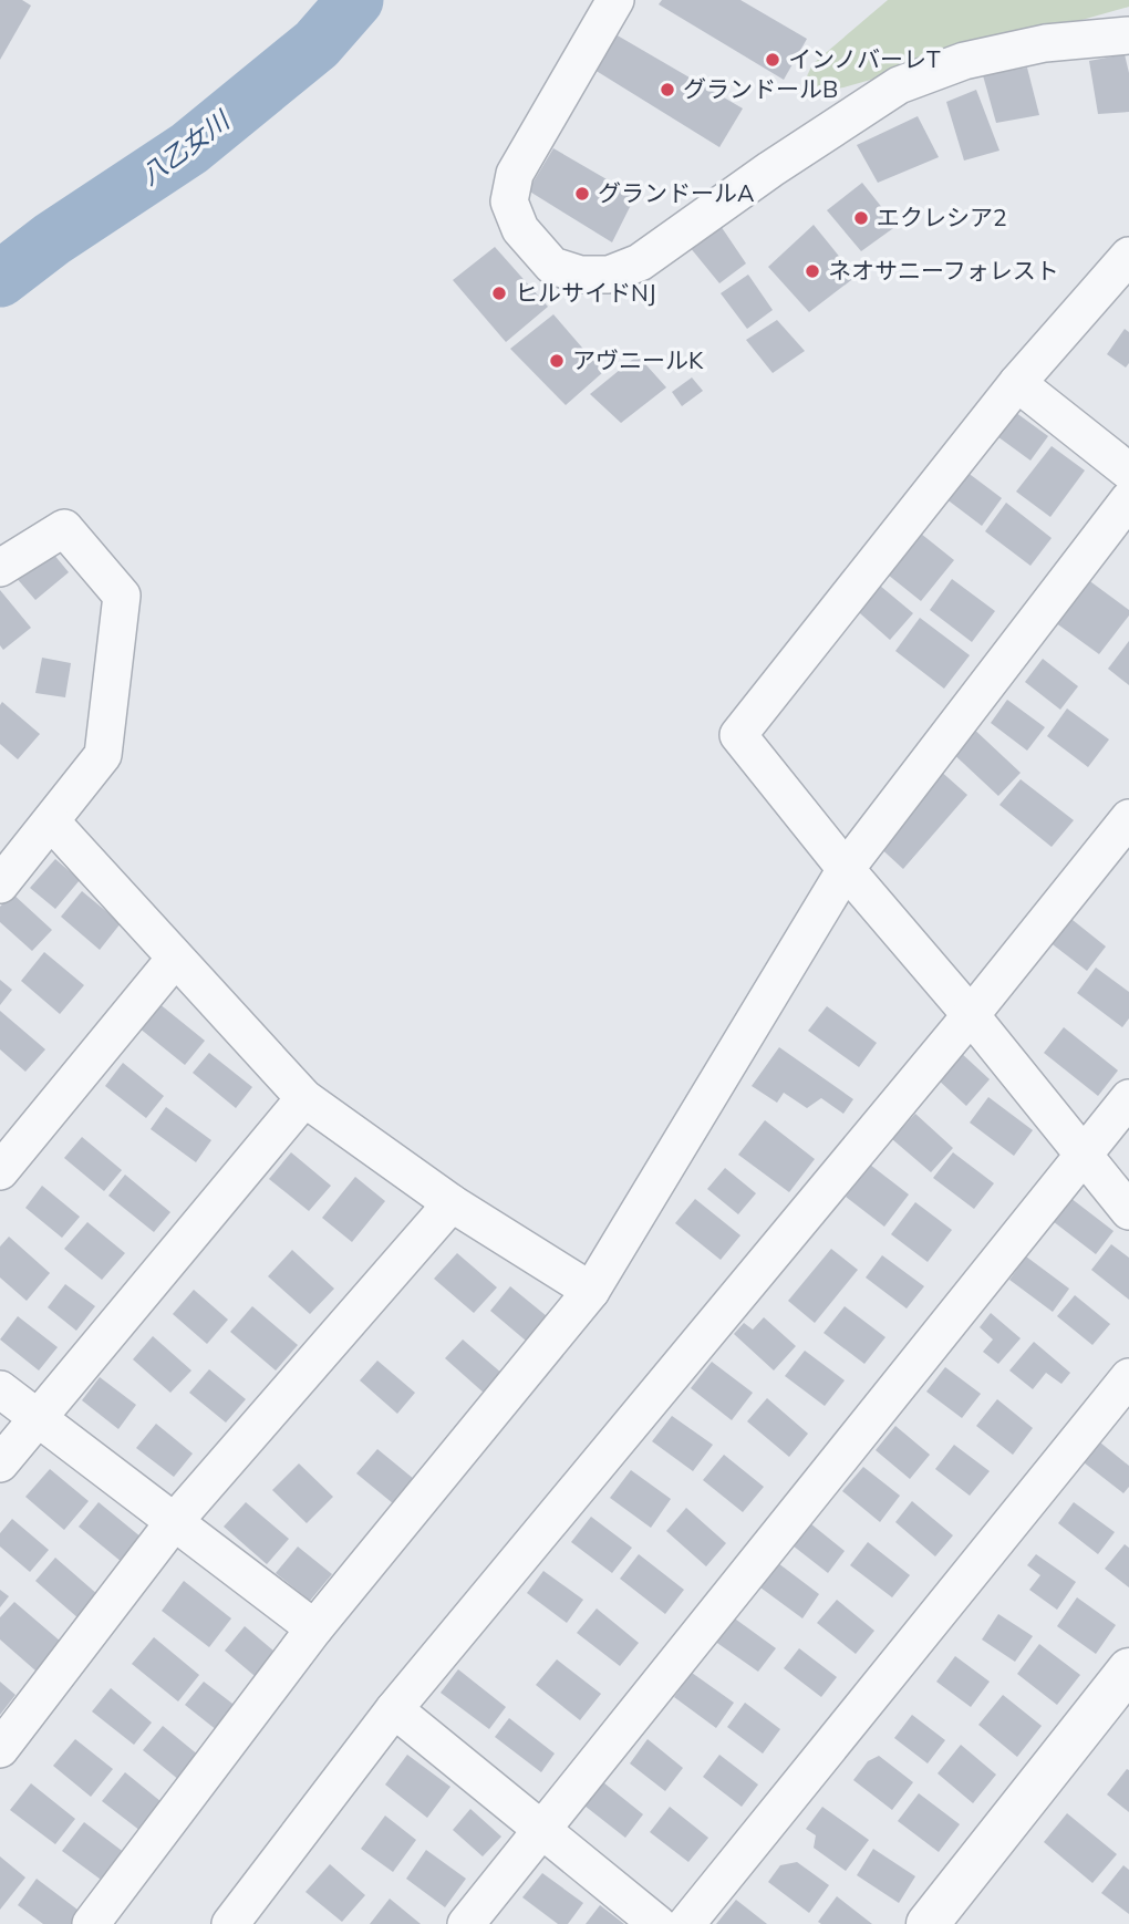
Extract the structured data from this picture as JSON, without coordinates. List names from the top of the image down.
{
  "water": ["八乙女川"],
  "places": [
    "インノバーレT",
    "グランドールB",
    "グランドールA",
    "エクレシア2",
    "ネオサニーフォレスト",
    "ヒルサイドNJ",
    "アヴニールK"
  ]
}
